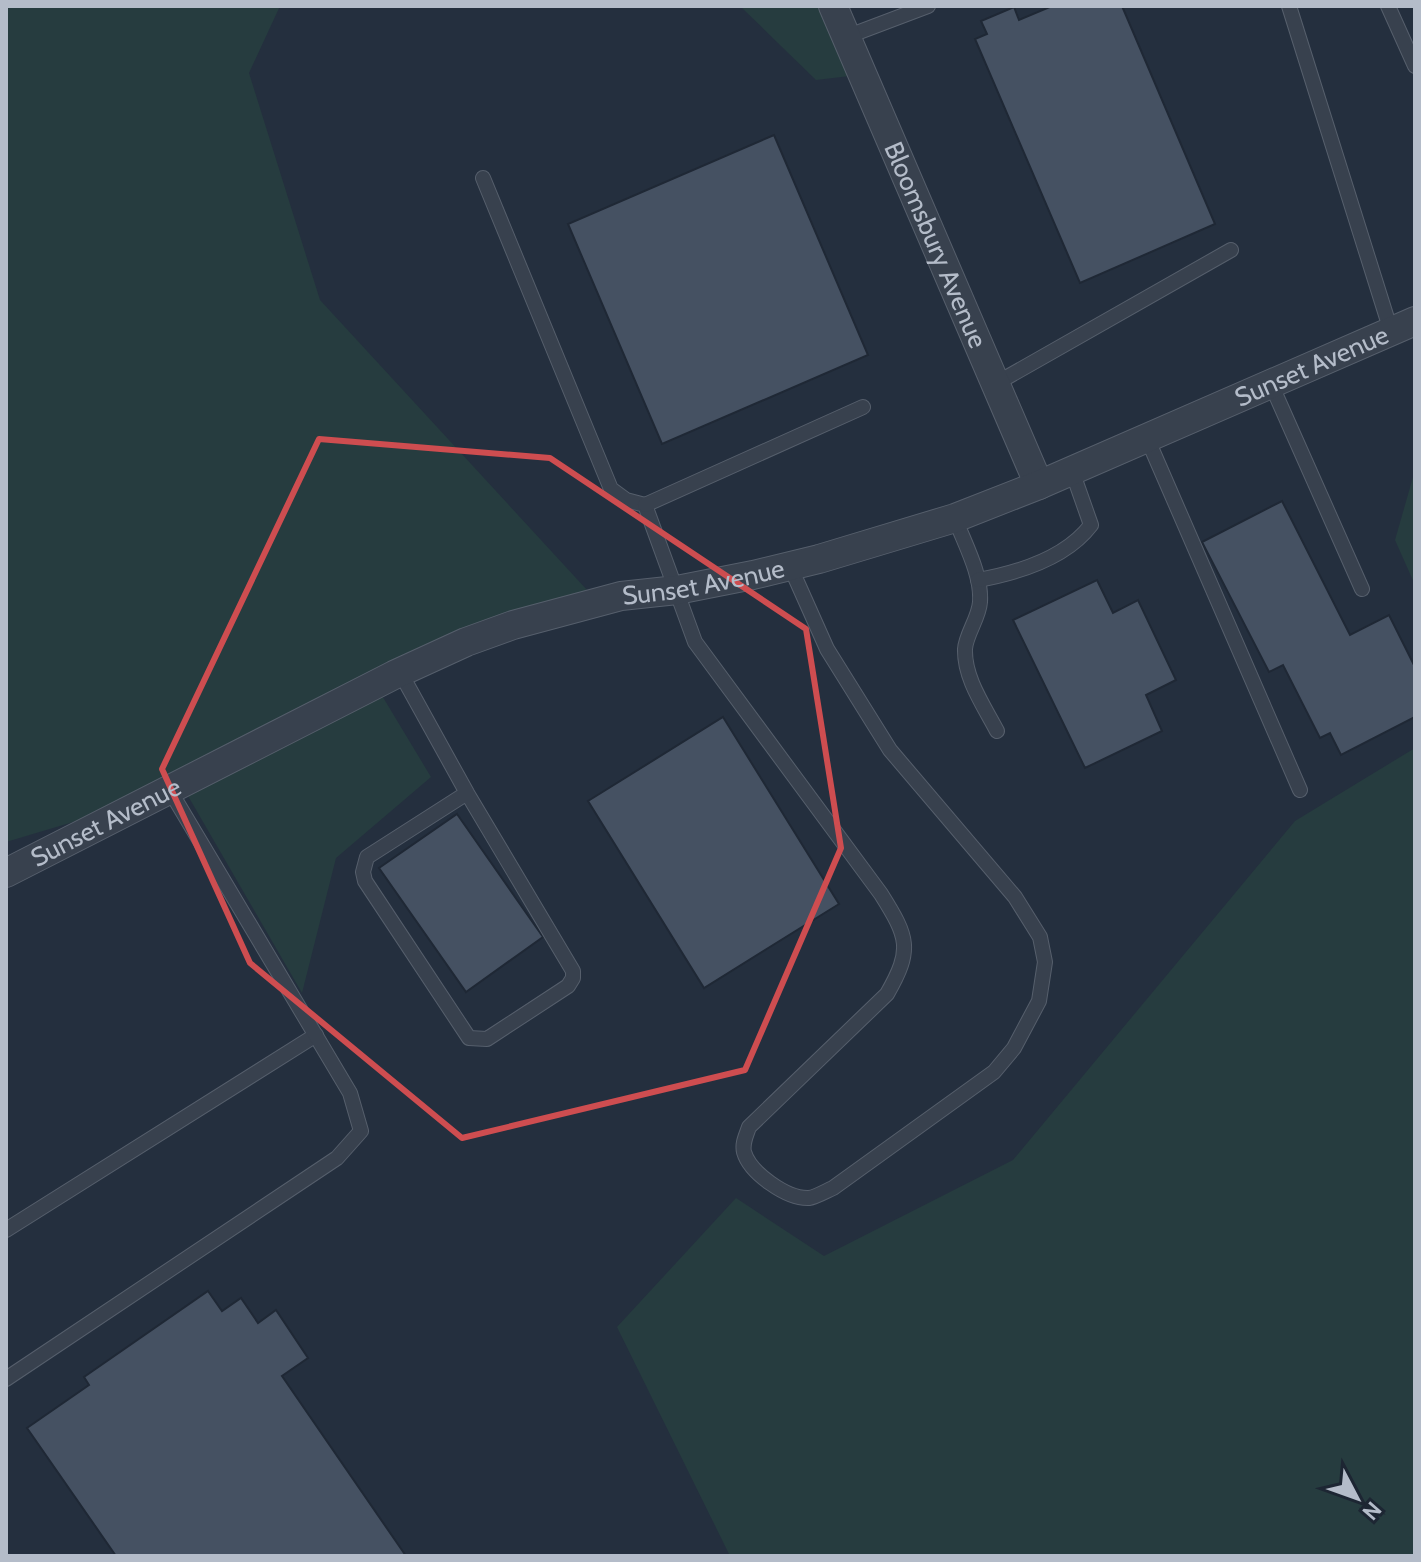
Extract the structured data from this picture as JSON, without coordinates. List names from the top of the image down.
{
  "streets": {
    "street": ["Bloomsbury Avenue", "Sunset Avenue"]
  },
  "crossings": [
    ["Bloomsbury Avenue", "Sunset Avenue"]
  ],
  "north": "bottom right"
}
